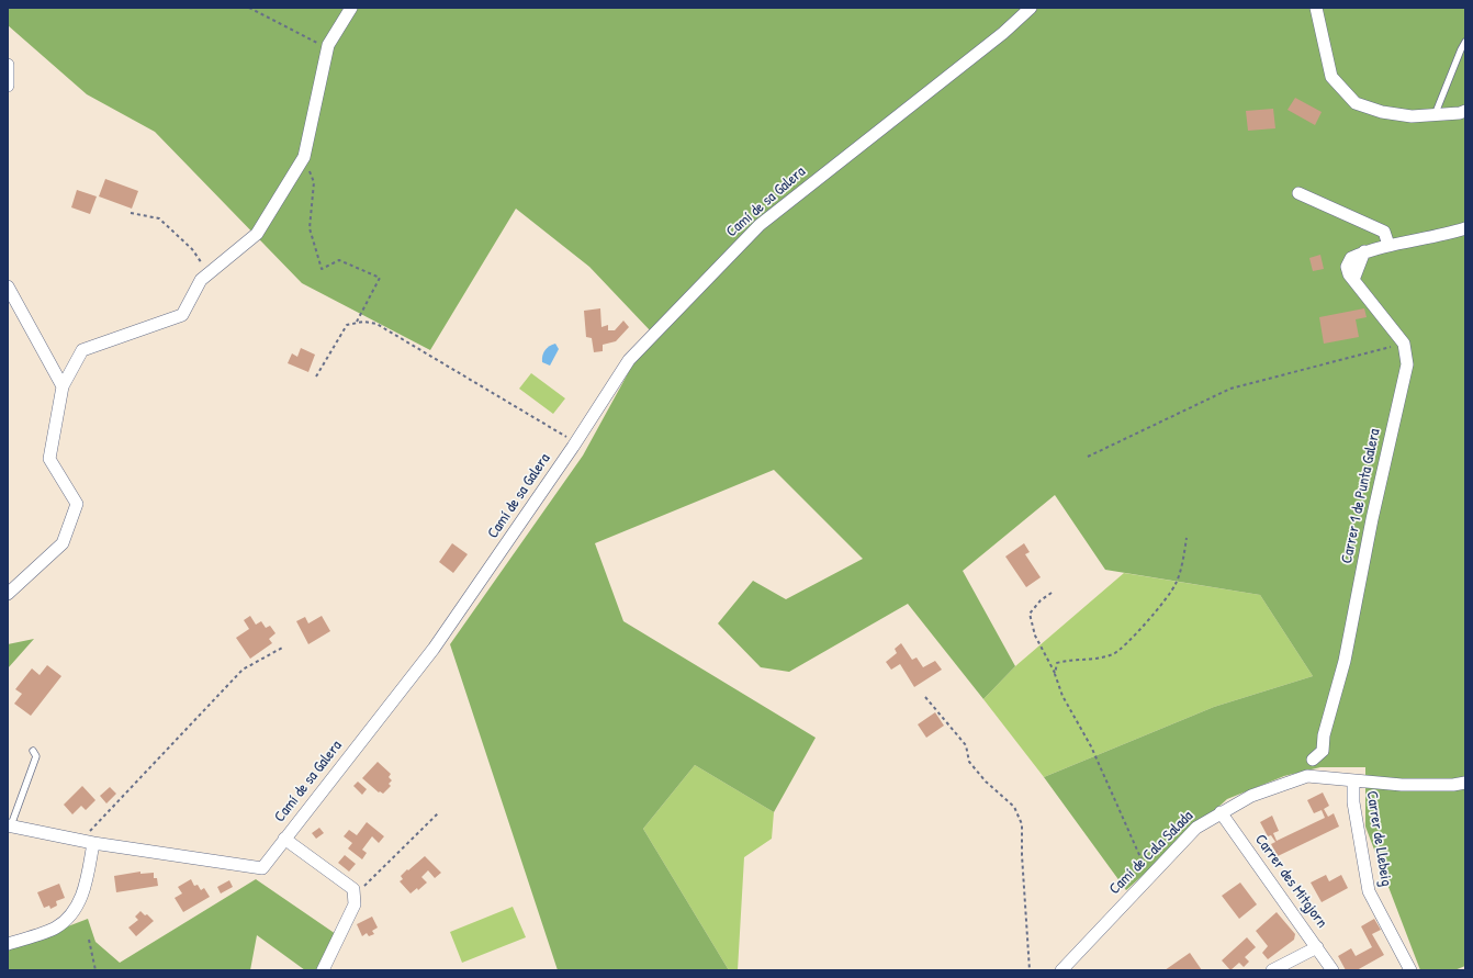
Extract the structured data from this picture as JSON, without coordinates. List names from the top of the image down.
{
  "streets": {
    "street": [
      "Camí de sa Galera",
      "Carrer 1 de Punta Galera",
      "Carrer de Llebeig",
      "Camí de Cala Salada",
      "Carrer des Mitgjorn"
    ]
  },
  "crossings": [
    ["Carrer 1 de Punta Galera", "Camí de Cala Salada"],
    ["Carrer de Llebeig", "Camí de Cala Salada"],
    ["Camí de Cala Salada", "Carrer des Mitgjorn"]
  ]
}
